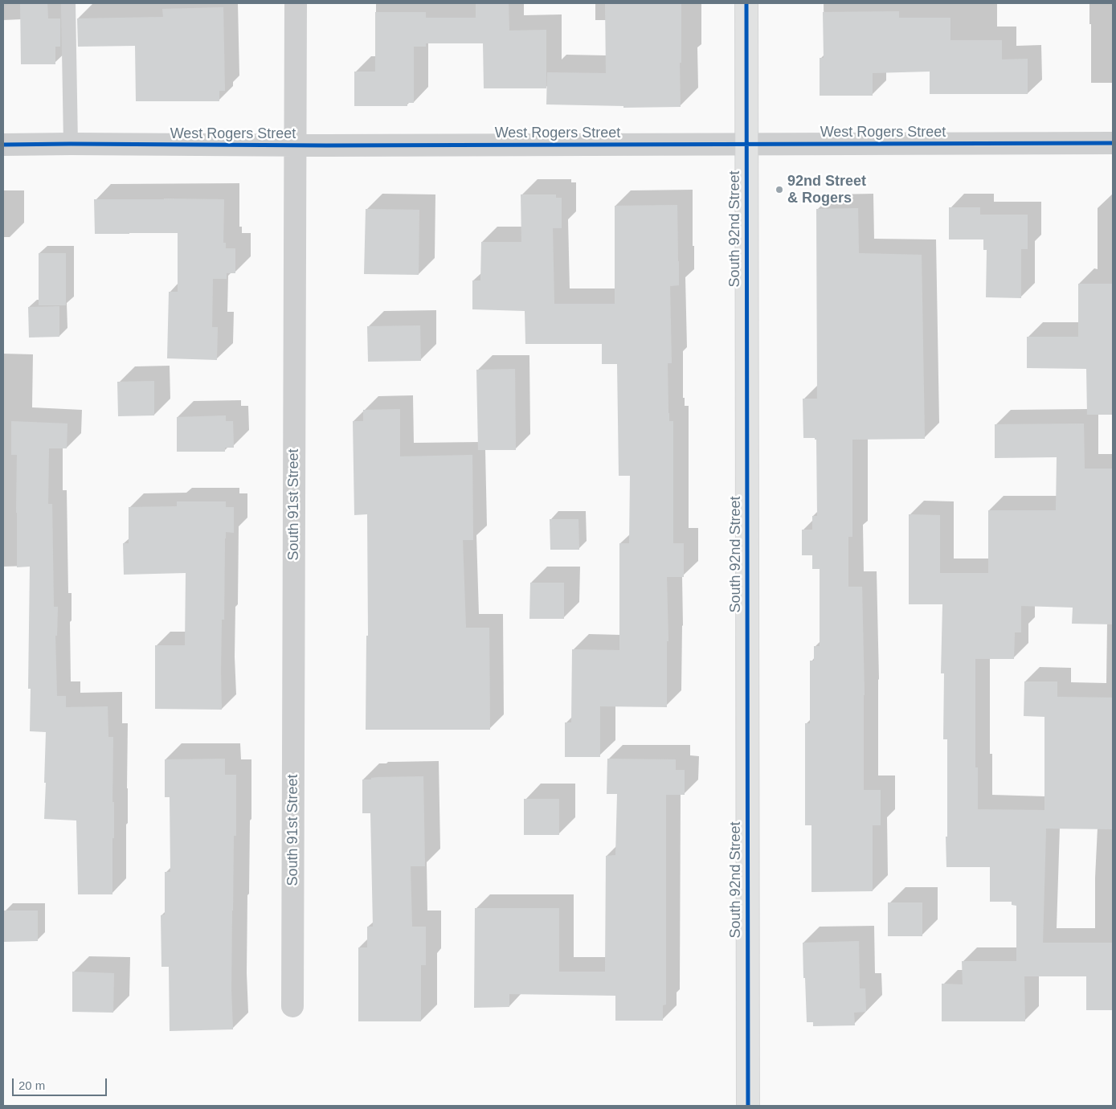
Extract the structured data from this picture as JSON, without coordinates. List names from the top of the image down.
{
  "streets": {
    "street": ["West Rogers Street", "South 92nd Street", "South 91st Street"]
  },
  "crossings": [
    ["West Rogers Street", "South 92nd Street"],
    ["West Rogers Street", "South 91st Street"]
  ],
  "places": ["92nd Street & Rogers"],
  "scale_bar": "20 m"
}
